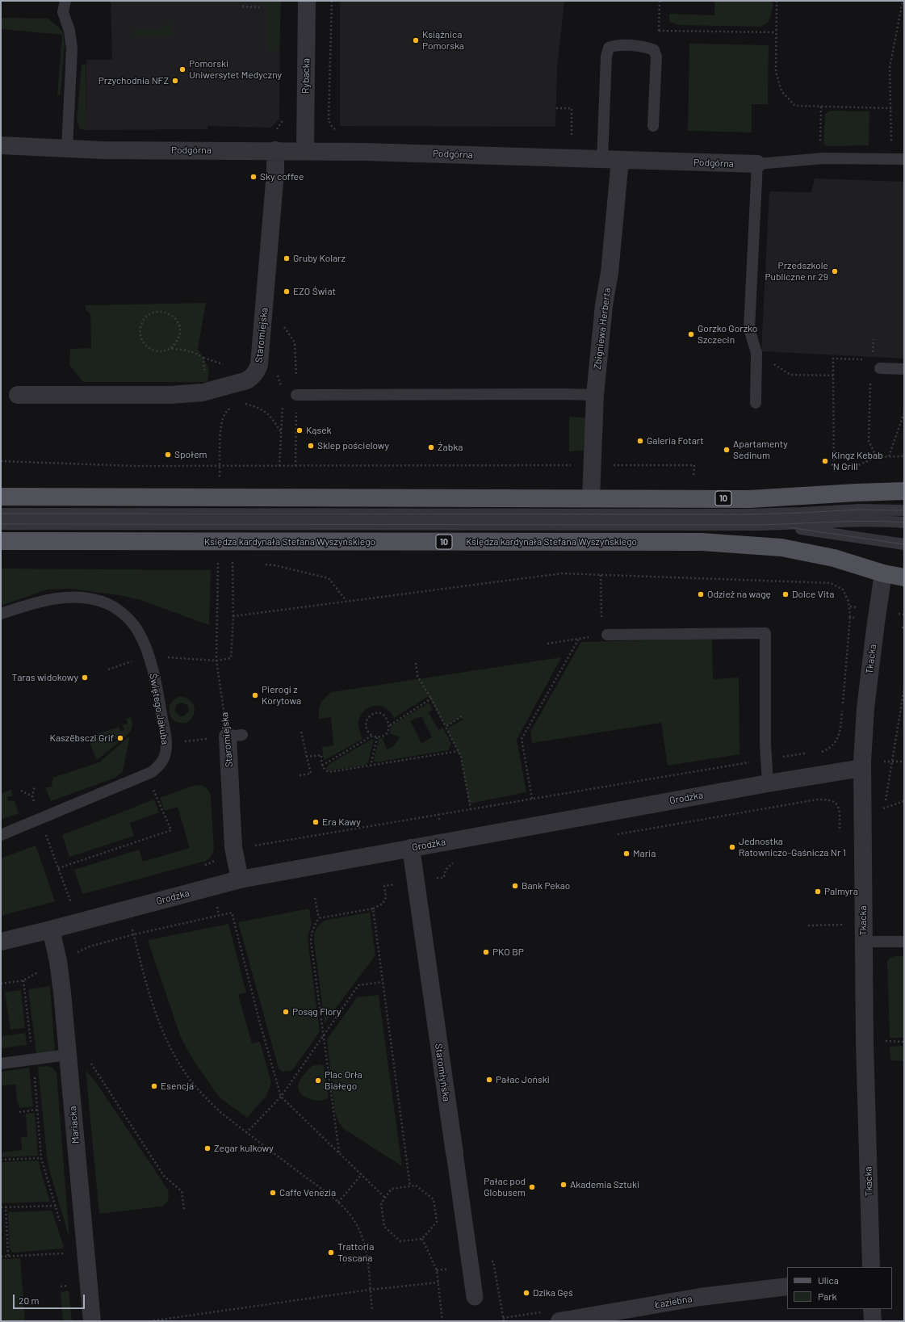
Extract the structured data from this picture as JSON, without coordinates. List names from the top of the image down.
{
  "streets": {
    "main road": ["10", "Księdza kardynała Stefana Wyszyńskiego"],
    "street": [
      "Rybacka",
      "Podgórna",
      "Zbigniewa Herberta",
      "Staromiejska",
      "Tkacka",
      "Grodzka",
      "Staromłyńska",
      "Mariacka",
      "Łaziebna"
    ],
    "lane": ["Świętego Jakuba"]
  },
  "crossings": [
    ["Rybacka", "Podgórna"],
    ["Podgórna", "Zbigniewa Herberta"],
    ["Podgórna", "Staromiejska"],
    ["Zbigniewa Herberta", "10"],
    ["Staromiejska", "Grodzka"],
    ["Księdza kardynała Stefana Wyszyńskiego", "Tkacka"],
    ["Tkacka", "Grodzka"],
    ["Grodzka", "Staromłyńska"],
    ["Grodzka", "Mariacka"]
  ],
  "places": [
    "Książnica Pomorska",
    "Pomorski Uniwersytet Medyczny",
    "Przychodnia NFZ",
    "Sky coffee",
    "Gruby Kolarz",
    "Przedszkole Publiczne nr 29",
    "EZO Świat",
    "Gorzko Gorzko Szczecin",
    "Kąsek",
    "Galeria Fotart",
    "Sklep pościelowy",
    "Żabka",
    "Apartamenty Sedinum",
    "Społem",
    "Kingz Kebab ‘N Grill",
    "Odzież na wagę",
    "Dolce Vita",
    "Taras widokowy",
    "Pierogi z Korytowa",
    "Kaszëbsczi Grif",
    "Era Kawy",
    "Jednostka Ratowniczo-Gaśnicza Nr 1",
    "Maria",
    "Bank Pekao",
    "Palmyra",
    "PKO BP",
    "Posąg Flory",
    "Pałac Joński",
    "Plac Orła Białego",
    "Esencja",
    "Zegar kulkowy",
    "Akademia Sztuki",
    "Pałac pod Globusem",
    "Caffe Venezia",
    "Trattoria Toscana",
    "Dzika Gęś"
  ],
  "legend": ["Ulica", "Park"],
  "scale_bar": "20 m"
}
